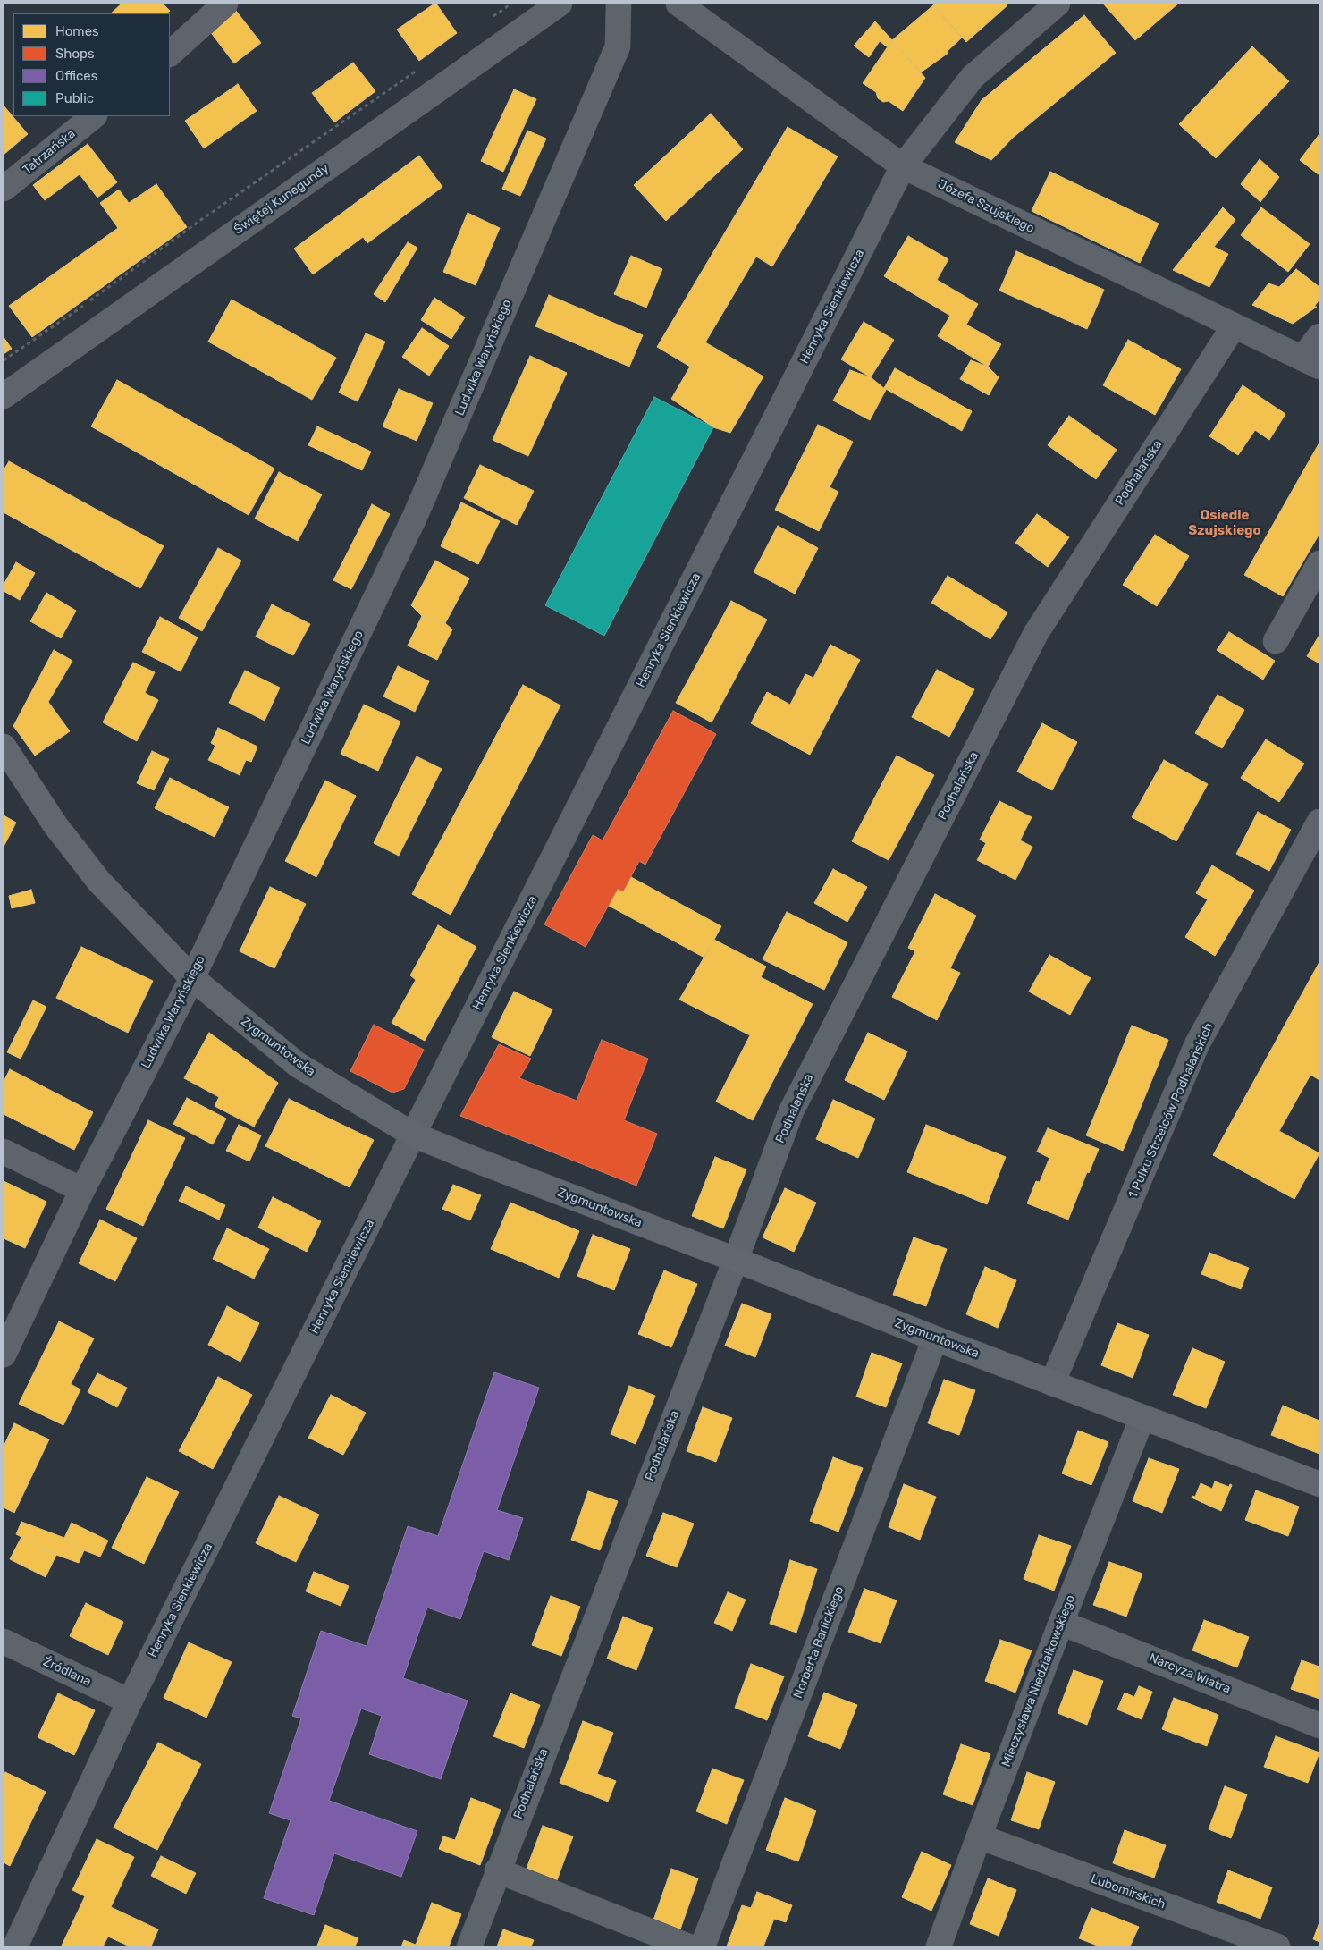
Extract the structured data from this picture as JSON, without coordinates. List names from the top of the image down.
{
  "streets": {
    "main road": ["Zygmuntowska"],
    "street": [
      "Tatrzańska",
      "Świętej Kunegundy",
      "Józefa Szujskiego",
      "Henryka Sienkiewicza",
      "Ludwika Waryńskiego",
      "Podhalańska",
      "1 Pułku Strzelców Podhalańskich",
      "Norberta Barlickiego",
      "Źródlana",
      "Narcyza Wiatra",
      "Mieczysława Niedziałkowskiego",
      "Lubomirskich"
    ]
  },
  "crossings": [
    ["Józefa Szujskiego", "Henryka Sienkiewicza"],
    ["Józefa Szujskiego", "Podhalańska"],
    ["Henryka Sienkiewicza", "Zygmuntowska"],
    ["Henryka Sienkiewicza", "Źródlana"],
    ["Ludwika Waryńskiego", "Zygmuntowska"],
    ["Podhalańska", "Zygmuntowska"],
    ["Zygmuntowska", "1 Pułku Strzelców Podhalańskich"],
    ["Zygmuntowska", "Norberta Barlickiego"],
    ["Zygmuntowska", "Mieczysława Niedziałkowskiego"],
    ["Narcyza Wiatra", "Mieczysława Niedziałkowskiego"],
    ["Mieczysława Niedziałkowskiego", "Lubomirskich"]
  ],
  "districts": ["Osiedle Szujskiego"],
  "legend": [
    "Homes",
    "Shops",
    "Offices",
    "Public"
  ]
}
